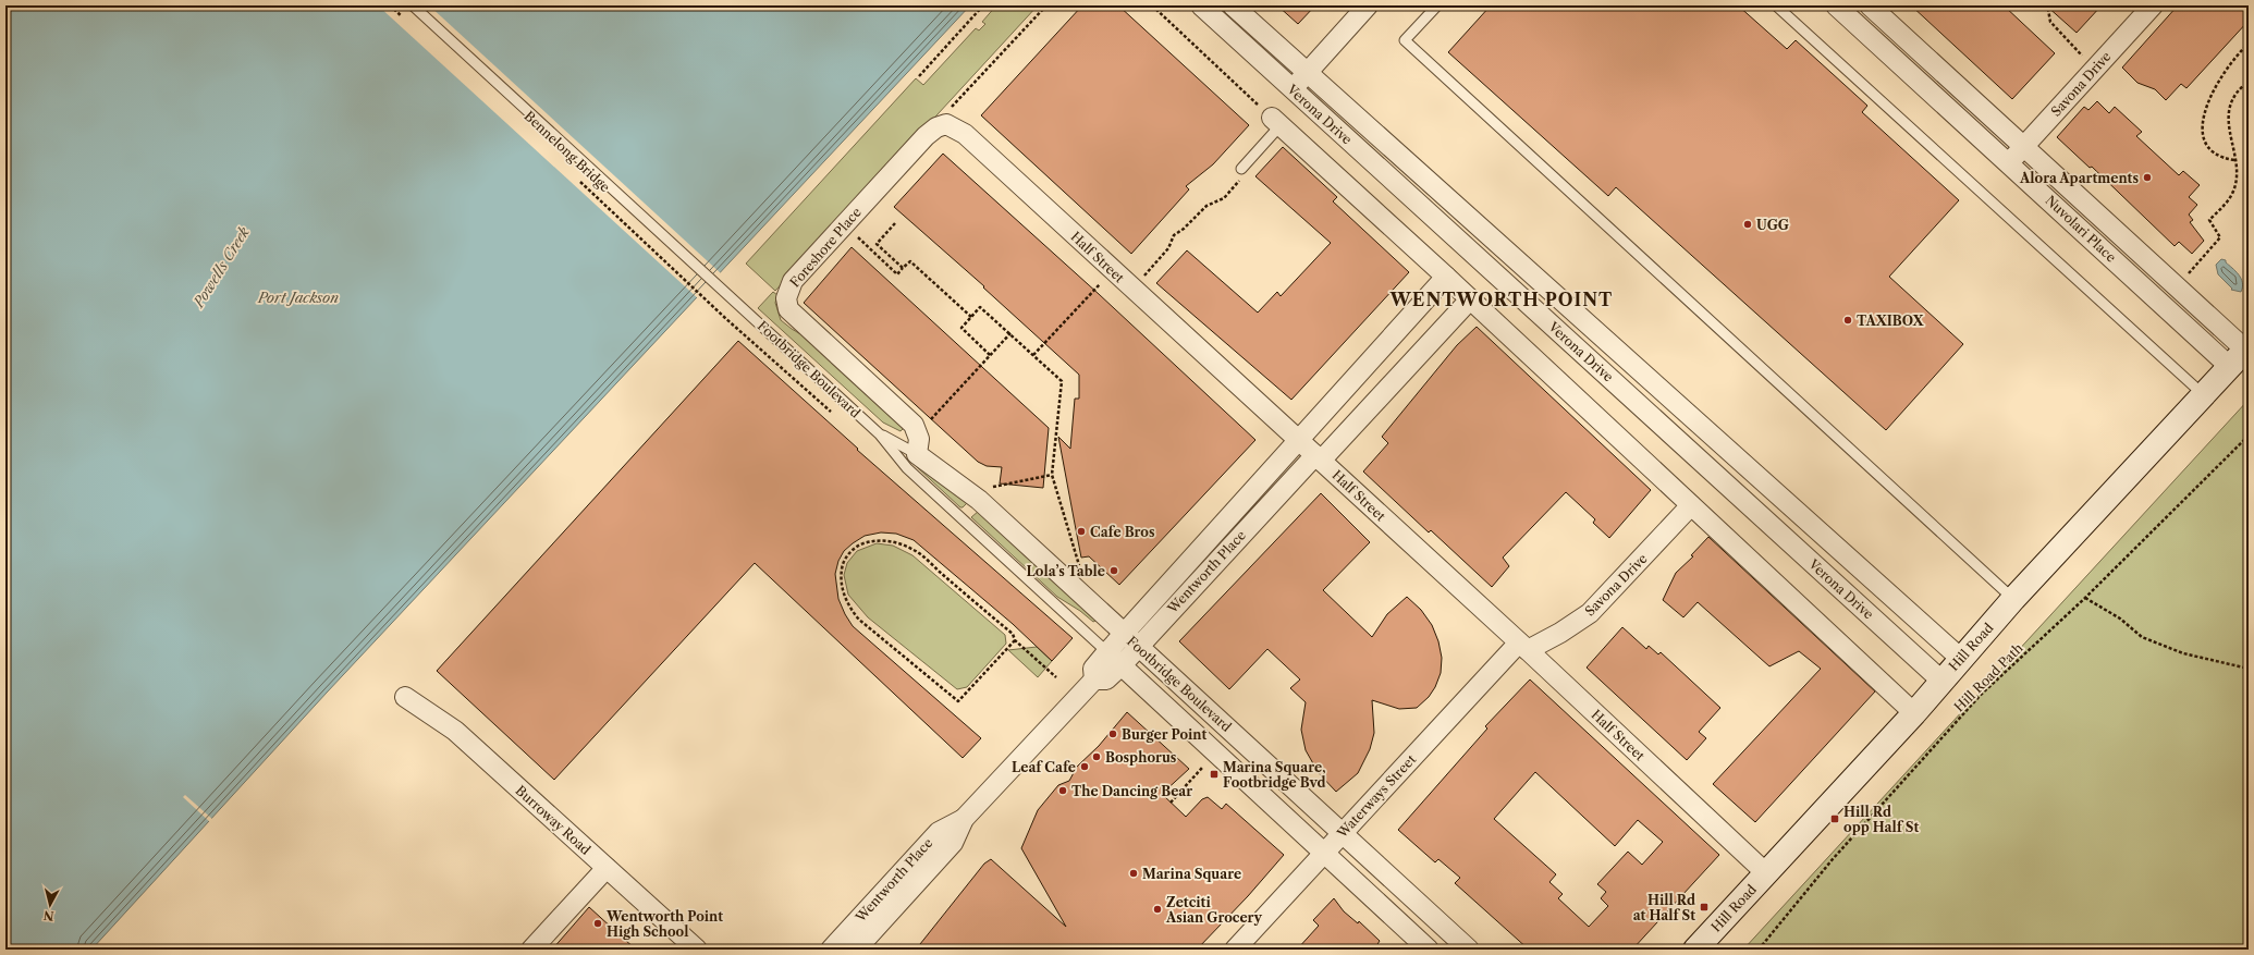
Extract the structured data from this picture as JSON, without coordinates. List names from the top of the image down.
{
  "streets": {
    "street": [
      "Savona Drive",
      "Verona Drive",
      "Nuvolari Place",
      "Foreshore Place",
      "Half Street",
      "Footbridge Boulevard",
      "Wentworth Place",
      "Hill Road",
      "Waterways Street",
      "Burroway Road"
    ],
    "lane": ["Bennelong Bridge"],
    "path": ["Hill Road Path"]
  },
  "crossings": [
    ["Savona Drive", "Nuvolari Place"],
    ["Savona Drive", "Half Street"],
    ["Savona Drive", "Waterways Street"],
    ["Verona Drive", "Hill Road"],
    ["Bennelong Bridge", "Footbridge Boulevard"],
    ["Nuvolari Place", "Hill Road"],
    ["Foreshore Place", "Half Street"],
    ["Foreshore Place", "Footbridge Boulevard"],
    ["Half Street", "Wentworth Place"],
    ["Half Street", "Hill Road"],
    ["Half Street", "Waterways Street"],
    ["Footbridge Boulevard", "Wentworth Place"],
    ["Footbridge Boulevard", "Waterways Street"]
  ],
  "districts": ["WENTWORTH POINT"],
  "water": ["Powells Creek", "Port Jackson"],
  "places": {
    "other": [
      "Alora Apartments",
      "UGG",
      "TAXIBOX",
      "Cafe Bros",
      "Lola’s Table",
      "Burger Point",
      "Bosphorus",
      "Leaf Cafe",
      "The Dancing Bear",
      "Marina Square",
      "Zetciti Asian Grocery",
      "Wentworth Point High School"
    ],
    "transit": ["Marina Square, Footbridge Bvd", "Hill Rd opp Half St", "Hill Rd at Half St"]
  },
  "north": "bottom"
}
